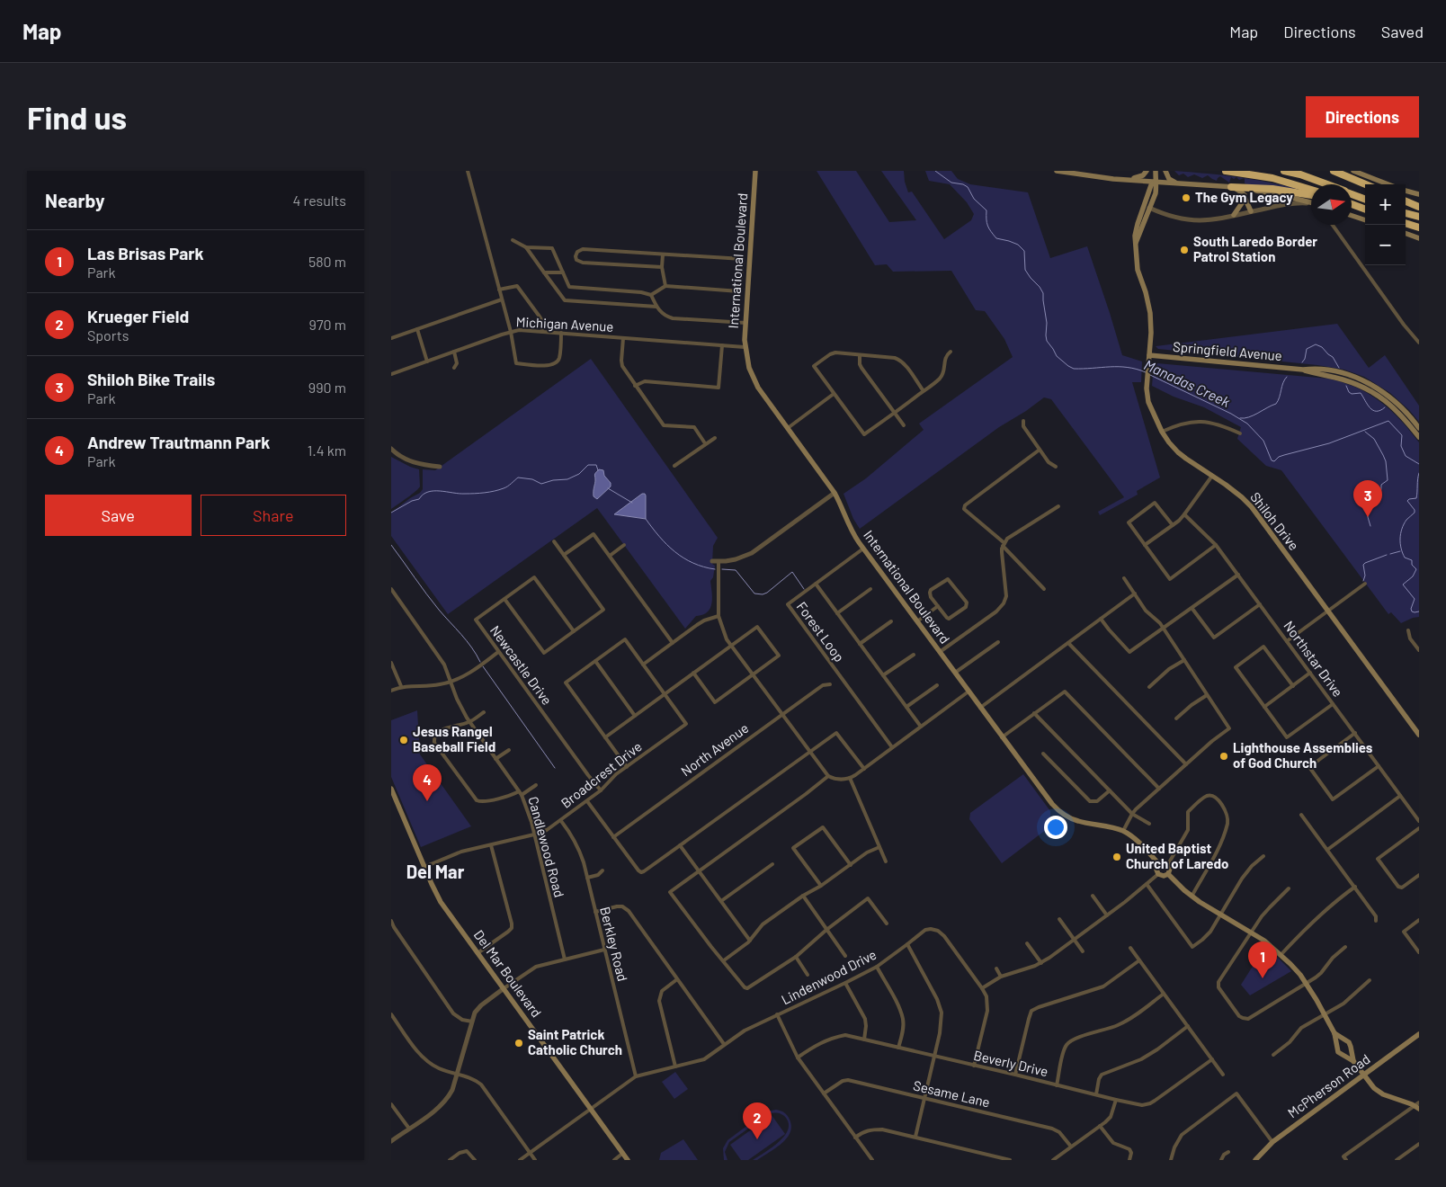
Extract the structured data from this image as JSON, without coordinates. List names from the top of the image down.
{
  "streets": {
    "main road": [
      "International Boulevard",
      "Springfield Avenue",
      "Shiloh Drive",
      "Del Mar Boulevard",
      "McPherson Road"
    ],
    "street": [
      "Michigan Avenue",
      "Forest Loop",
      "Northstar Drive",
      "Newcastle Drive",
      "North Avenue",
      "Broadcrest Drive",
      "Candlewood Road",
      "Berkley Road",
      "Lindenwood Drive",
      "Beverly Drive",
      "Sesame Lane"
    ]
  },
  "crossings": [
    ["International Boulevard", "Michigan Avenue"],
    ["International Boulevard", "Forest Loop"],
    ["Springfield Avenue", "Shiloh Drive"],
    ["Newcastle Drive", "Broadcrest Drive"],
    ["Broadcrest Drive", "Candlewood Road"],
    ["Broadcrest Drive", "Berkley Road"],
    ["Broadcrest Drive", "Del Mar Boulevard"],
    ["Berkley Road", "Lindenwood Drive"],
    ["Del Mar Boulevard", "Lindenwood Drive"],
    ["Lindenwood Drive", "Beverly Drive"]
  ],
  "districts": ["Del Mar"],
  "water": ["Manadas Creek"],
  "places": [
    "The Gym Legacy",
    "South Laredo Border Patrol Station",
    "Jesus Rangel Baseball Field",
    "Lighthouse Assemblies of God Church",
    "United Baptist Church of Laredo",
    "Saint Patrick Catholic Church"
  ],
  "north": "right",
  "page": {
    "header": "Map",
    "nav": ["Map", "Directions", "Saved"],
    "buttons": [
      "Directions",
      ["Save", "Share"]
    ],
    "title": "Find us",
    "heading": ["Nearby", "4 results"],
    "map_buttons": ["+", "−"],
    "list": [
      {
        "mark": "1",
        "name": "Las Brisas Park",
        "note": "Park",
        "value": "580 m"
      },
      {
        "mark": "2",
        "name": "Krueger Field",
        "note": "Sports",
        "value": "970 m"
      },
      {
        "mark": "3",
        "name": "Shiloh Bike Trails",
        "note": "Park",
        "value": "990 m"
      },
      {
        "mark": "4",
        "name": "Andrew Trautmann Park",
        "note": "Park",
        "value": "1.4 km"
      }
    ],
    "pins": [
      "3",
      "4",
      "1",
      "2"
    ]
  }
}
